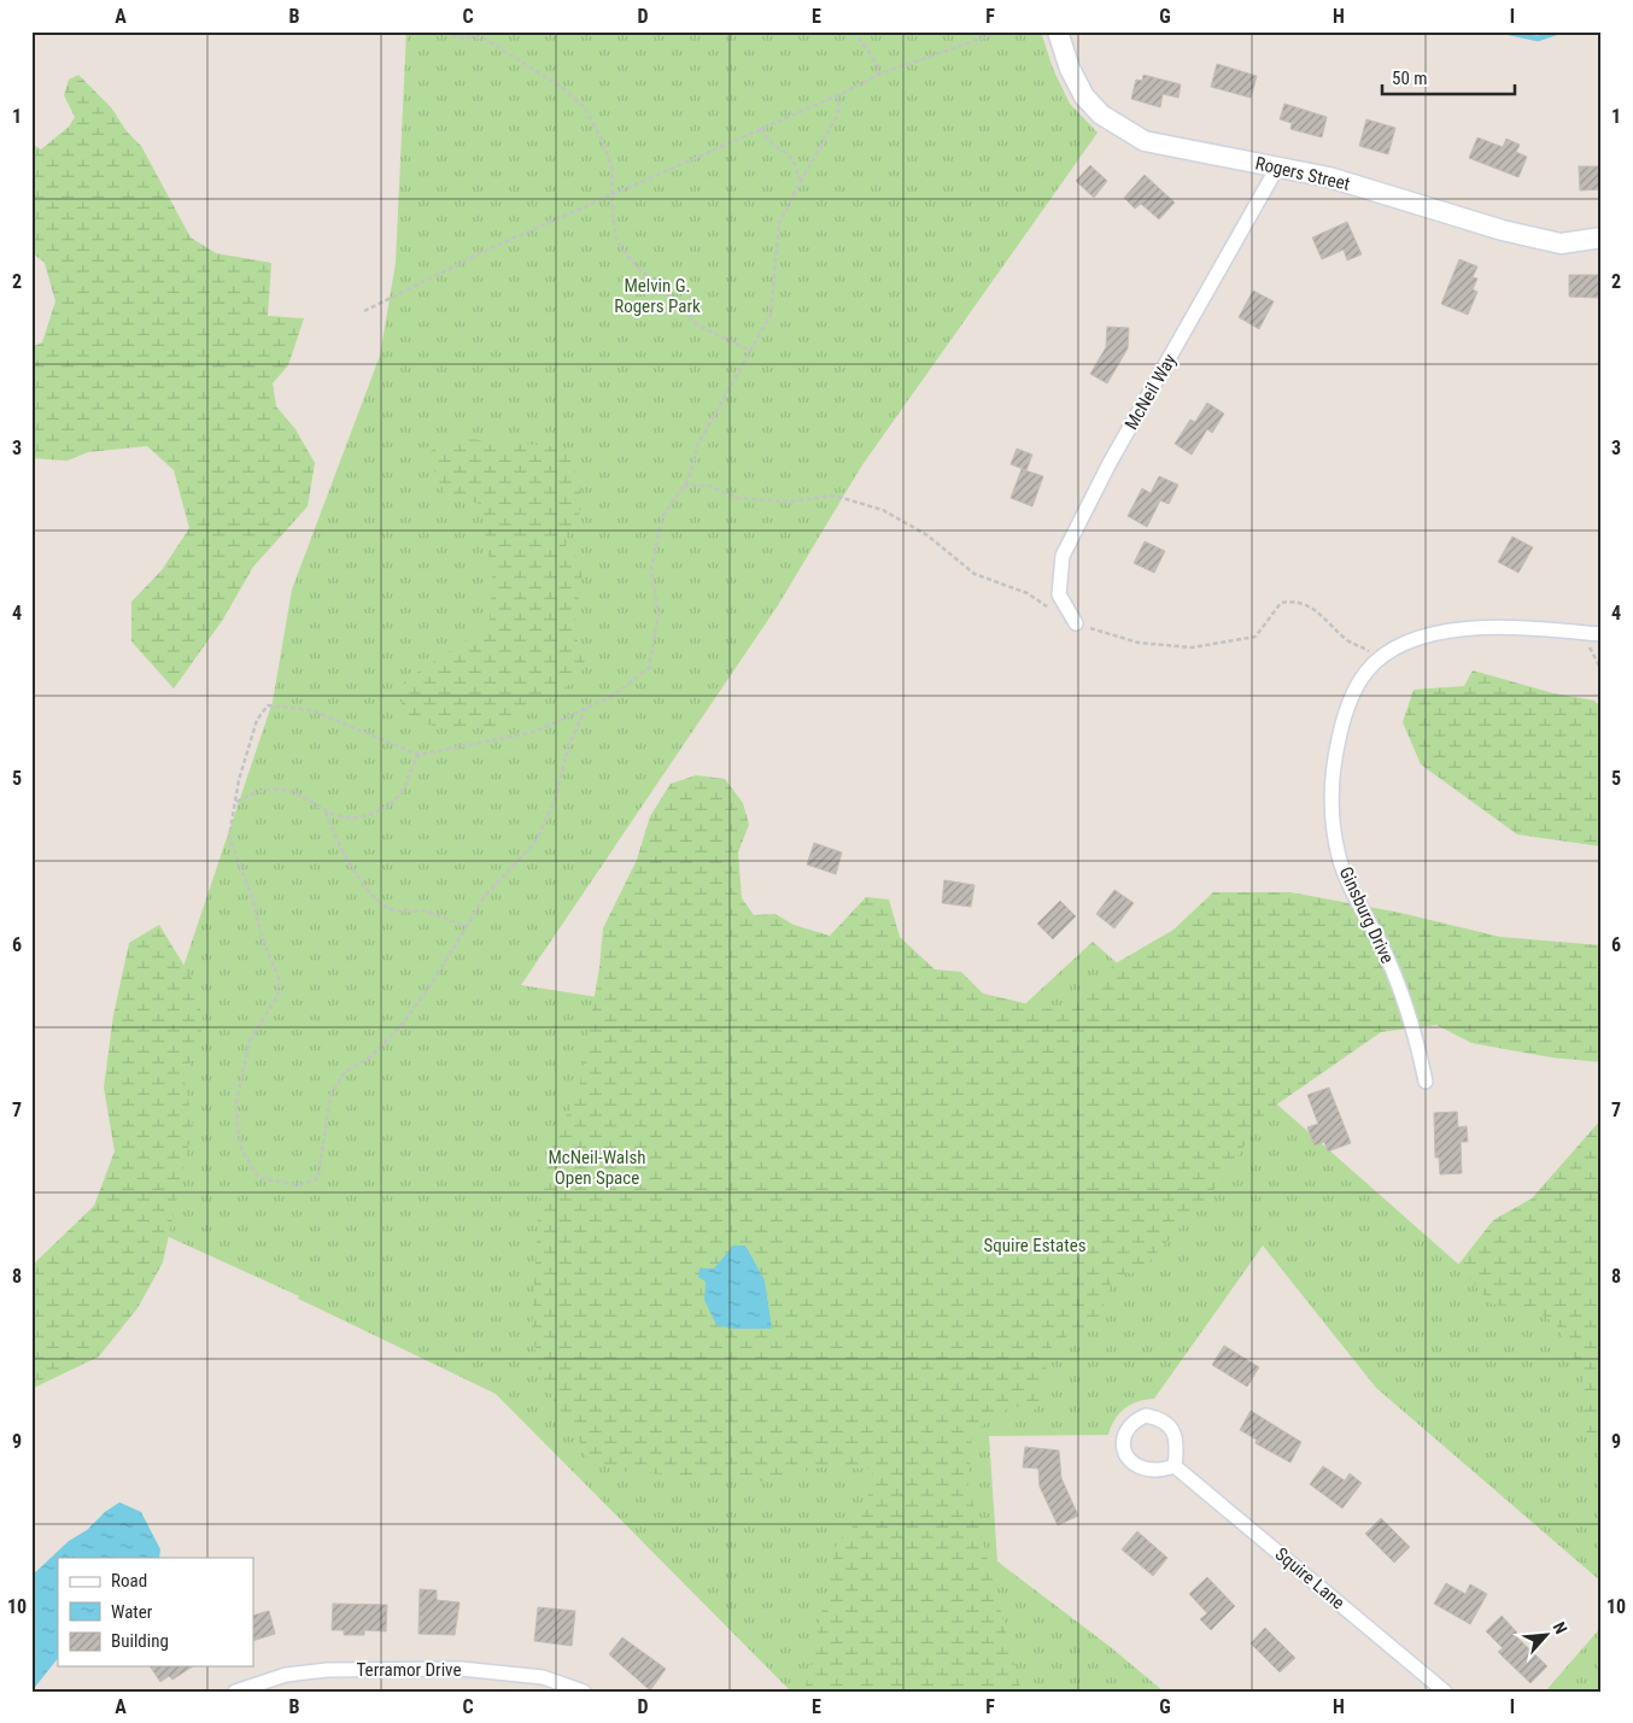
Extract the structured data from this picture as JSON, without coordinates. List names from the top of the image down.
{
  "streets": {
    "street": [
      "Rogers Street",
      "McNeil Way",
      "Ginsburg Drive",
      "Squire Lane",
      "Terramor Drive"
    ]
  },
  "crossings": [
    ["Rogers Street", "McNeil Way"]
  ],
  "parks": ["Melvin G. Rogers Park", "McNeil-Walsh Open Space", "Squire Estates"],
  "legend": ["Road", "Water", "Building"],
  "scale_bar": "50 m",
  "north": "top right",
  "grid": {
    "columns": [
      "A",
      "B",
      "C",
      "D",
      "E",
      "F",
      "G",
      "H",
      "I"
    ],
    "rows": [
      "1",
      "2",
      "3",
      "4",
      "5",
      "6",
      "7",
      "8",
      "9",
      "10"
    ]
  }
}
